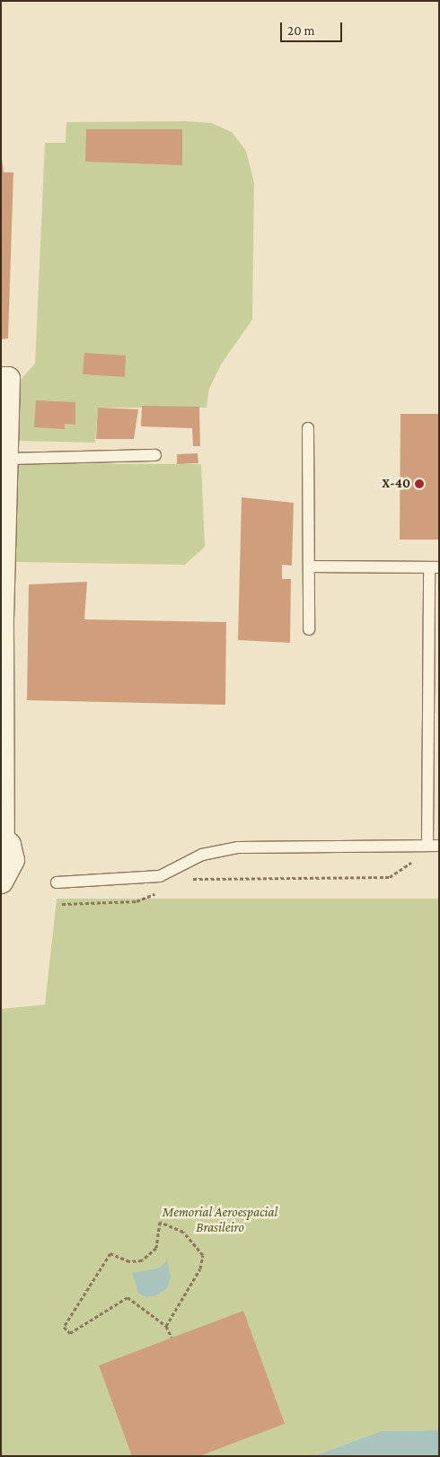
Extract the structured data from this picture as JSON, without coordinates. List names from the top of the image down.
{
  "parks": ["Memorial Aeroespacial Brasileiro"],
  "places": ["X-40"],
  "scale_bar": "20 m"
}
